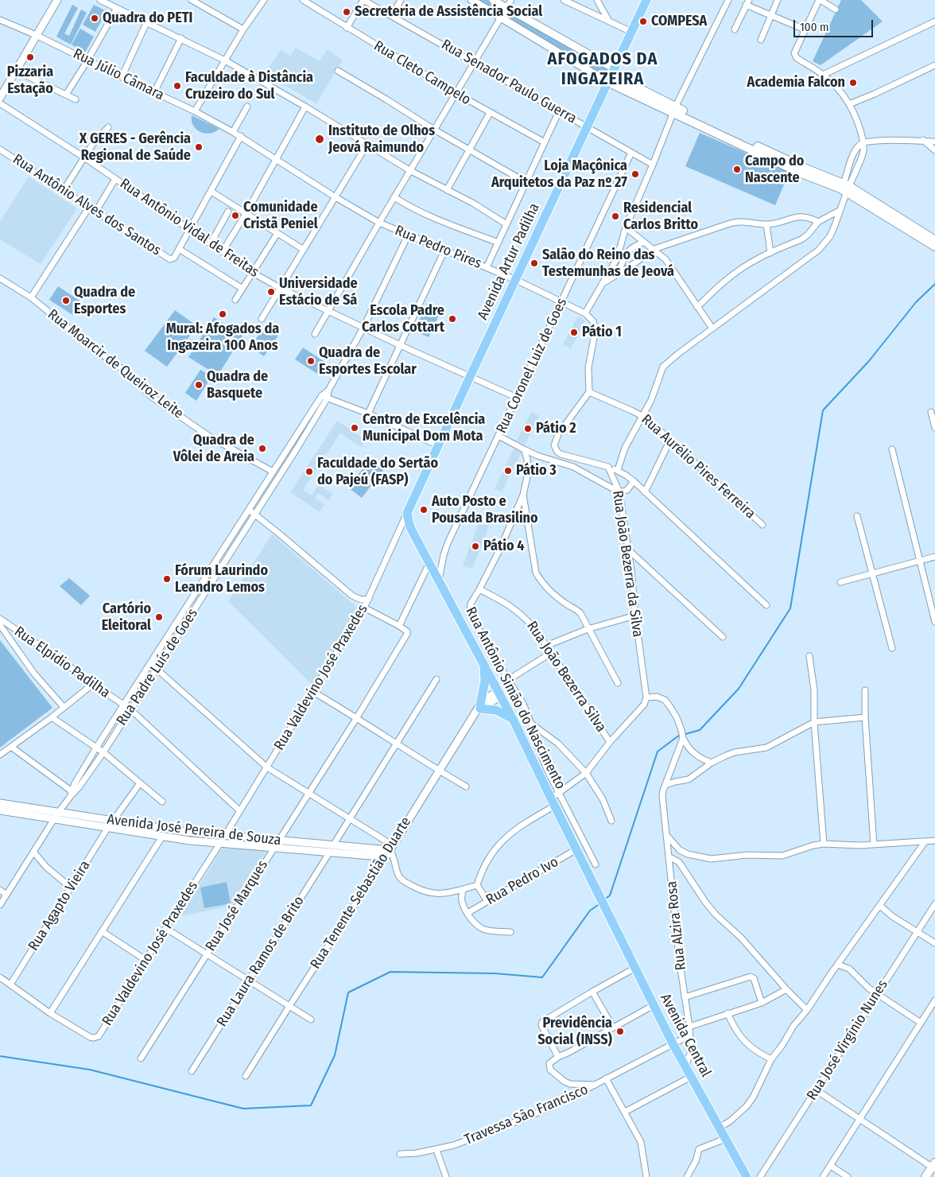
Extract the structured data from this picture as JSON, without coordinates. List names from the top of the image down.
{
  "streets": {
    "main road": ["Avenida Artur Padilha", "Rua Antônio Simão do Nascimento", "Avenida Central"],
    "street": [
      "Rua Cleto Campelo",
      "Rua Júlio Câmara",
      "Rua Senador Paulo Guerra",
      "Rua Antônio Alves dos Santos",
      "Rua Antônio Vidal de Freitas",
      "Rua Pedro Pires",
      "Rua Moarcir de Queiroz Leite",
      "Rua Coronel Luiz de Goes",
      "Rua Aurélio Pires Ferreira",
      "Rua João Bezerra da Silva",
      "Rua Elpídio Padilha",
      "Rua Padre Luís de Goes",
      "Rua João Bezerra Silva",
      "Rua Valdevino José Praxedes",
      "Avenida José Pereira de Souza",
      "Rua Pedro Ivo",
      "Rua Tenente Sebastião Duarte",
      "Rua Agapto Vieira",
      "Rua José Marques",
      "Rua Alzira Rosa",
      "Rua Laura Ramos de Brito",
      "Rua José Virgínio Nunes",
      "Travessa São Francisco"
    ]
  },
  "crossings": [
    ["Rua Júlio Câmara", "Rua Pedro Pires"],
    ["Rua Senador Paulo Guerra", "Avenida Artur Padilha"],
    ["Rua Senador Paulo Guerra", "Rua Coronel Luiz de Goes"],
    ["Rua Antônio Vidal de Freitas", "Avenida Artur Padilha"],
    ["Rua Antônio Vidal de Freitas", "Rua Coronel Luiz de Goes"],
    ["Rua Pedro Pires", "Avenida Artur Padilha"],
    ["Rua Pedro Pires", "Rua Coronel Luiz de Goes"],
    ["Avenida Artur Padilha", "Rua Valdevino José Praxedes"],
    ["Avenida Artur Padilha", "Rua Antônio Simão do Nascimento"],
    ["Rua Moarcir de Queiroz Leite", "Rua Padre Luís de Goes"],
    ["Rua Coronel Luiz de Goes", "Rua Antônio Simão do Nascimento"],
    ["Rua João Bezerra da Silva", "Rua João Bezerra Silva"],
    ["Rua Elpídio Padilha", "Rua Padre Luís de Goes"],
    ["Rua Elpídio Padilha", "Rua Valdevino José Praxedes"],
    ["Rua Valdevino José Praxedes", "Rua Antônio Simão do Nascimento"],
    ["Rua Valdevino José Praxedes", "Avenida José Pereira de Souza"],
    ["Rua Antônio Simão do Nascimento", "Rua Pedro Ivo"],
    ["Rua Antônio Simão do Nascimento", "Rua Tenente Sebastião Duarte"],
    ["Rua Antônio Simão do Nascimento", "Avenida Central"],
    ["Avenida José Pereira de Souza", "Rua Tenente Sebastião Duarte"],
    ["Avenida José Pereira de Souza", "Rua Agapto Vieira"],
    ["Avenida José Pereira de Souza", "Rua José Marques"],
    ["Avenida José Pereira de Souza", "Rua Laura Ramos de Brito"],
    ["Rua Alzira Rosa", "Avenida Central"],
    ["Rua Alzira Rosa", "Travessa São Francisco"],
    ["Avenida Central", "Travessa São Francisco"]
  ],
  "districts": ["AFOGADOS DA INGAZEIRA"],
  "places": [
    "Secreteria de Assistência Social",
    "Quadra do PETI",
    "COMPESA",
    "Pizzaria Estação",
    "Academia Falcon",
    "Faculdade à Distância Cruzeiro do Sul",
    "Instituto de Olhos Jeová Raimundo",
    "X GERES - Gerência Regional de Saúde",
    "Campo do Nascente",
    "Loja Maçônica Arquitetos da Paz nº 27",
    "Comunidade Cristã Peniel",
    "Residencial Carlos Britto",
    "Salão do Reino das Testemunhas de Jeová",
    "Universidade Estácio de Sá",
    "Quadra de Esportes",
    "Mural: Afogados da Ingazeira 100 Anos",
    "Escola Padre Carlos Cottart",
    "Pátio 1",
    "Quadra de Esportes Escolar",
    "Quadra de Basquete",
    "Centro de Excelência Municipal Dom Mota",
    "Pátio 2",
    "Quadra de Vôlei de Areia",
    "Pátio 3",
    "Faculdade do Sertão do Pajeú (FASP)",
    "Auto Posto e Pousada Brasilino",
    "Pátio 4",
    "Fórum Laurindo Leandro Lemos",
    "Cartório Eleitoral",
    "Previdência Social (INSS)"
  ],
  "scale_bar": "100 m"
}
